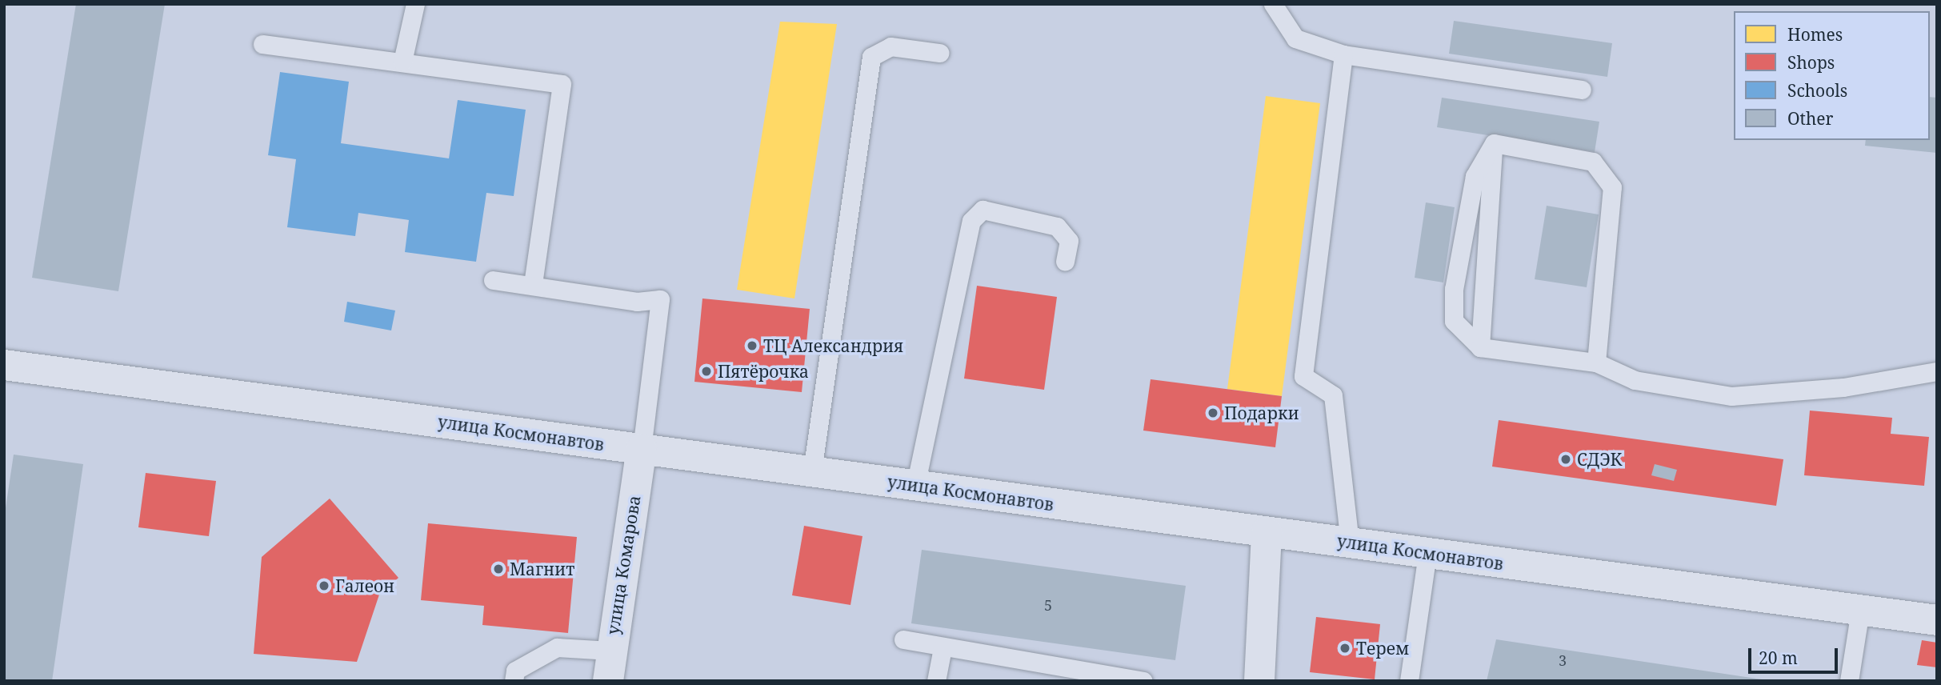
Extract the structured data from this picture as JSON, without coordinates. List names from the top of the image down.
{
  "streets": {
    "street": ["улица Космонавтов", "улица Комарова"]
  },
  "crossings": [
    ["улица Космонавтов", "улица Комарова"]
  ],
  "places": [
    "ТЦ Александрия",
    "Пятёрочка",
    "Подарки",
    "СДЭК",
    "Магнит",
    "Галеон",
    "Терем"
  ],
  "house_numbers": ["5", "3"],
  "legend": [
    "Homes",
    "Shops",
    "Schools",
    "Other"
  ],
  "scale_bar": "20 m"
}
